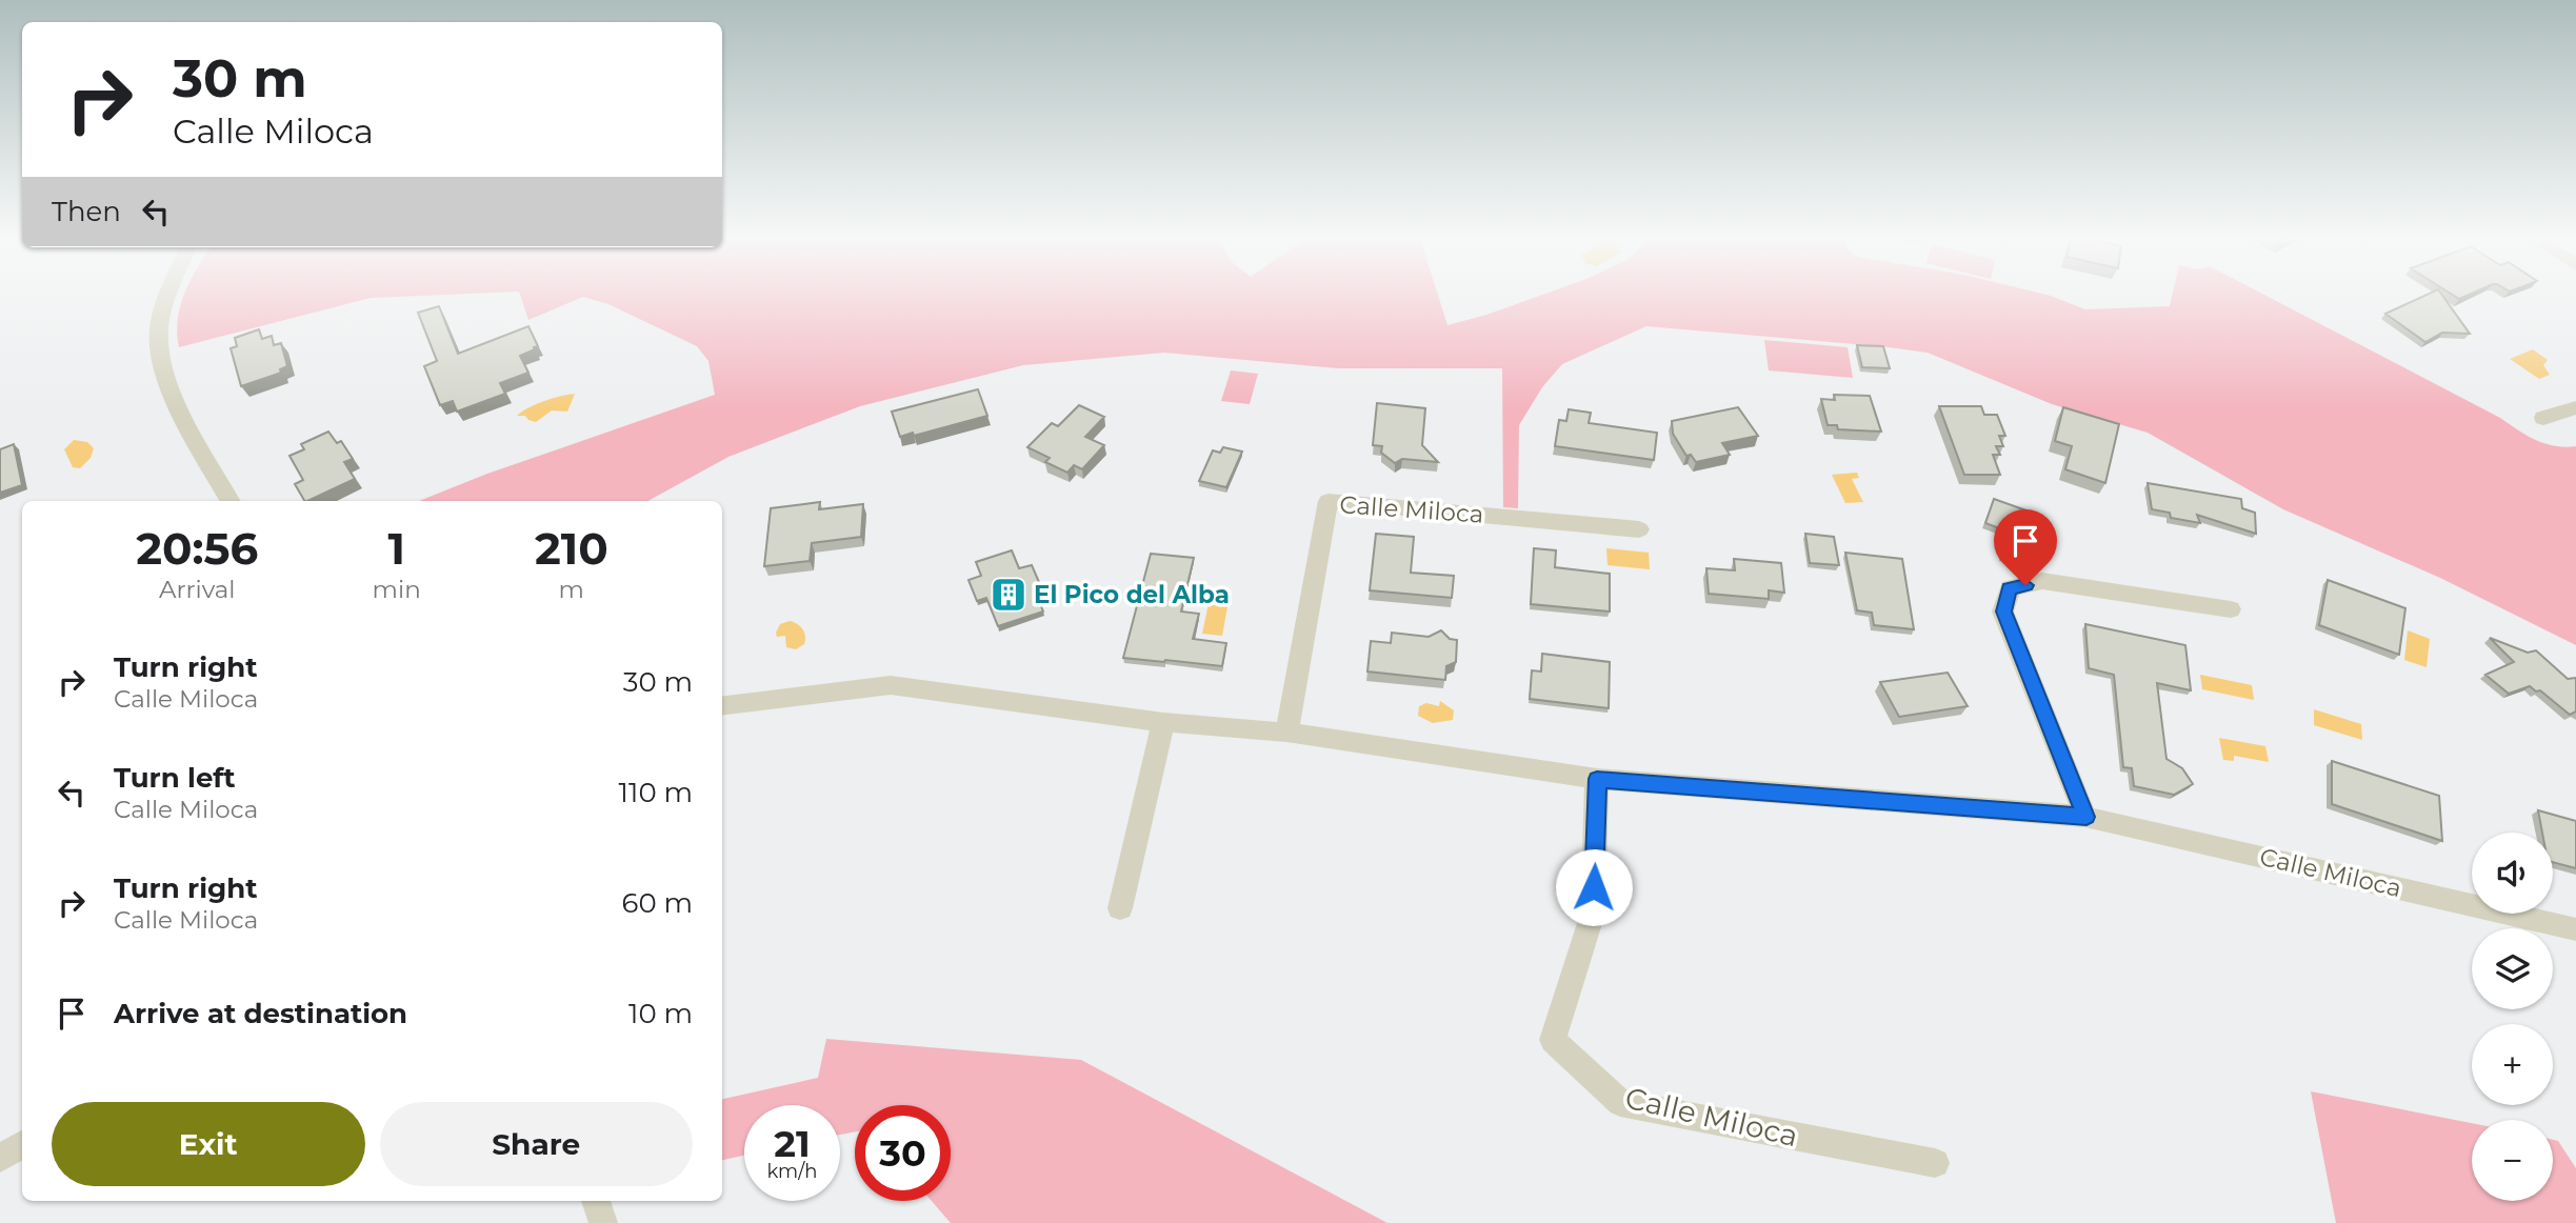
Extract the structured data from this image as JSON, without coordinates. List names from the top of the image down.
{
  "streets": {
    "street": ["Calle Miloca"]
  },
  "places": {
    "building": ["El Pico del Alba"]
  },
  "page": {
    "turn": ["30 m", "Calle Miloca"],
    "then": "Then",
    "eta": [
      "20:56",
      "Arrival",
      "1",
      "min",
      "210",
      "m"
    ],
    "list": [
      {
        "name": "Turn right",
        "note": "Calle Miloca",
        "value": "30 m"
      },
      {
        "name": "Turn left",
        "note": "Calle Miloca",
        "value": "110 m"
      },
      {
        "name": "Turn right",
        "note": "Calle Miloca",
        "value": "60 m"
      },
      {
        "name": "Arrive at destination",
        "value": "10 m"
      }
    ],
    "map_buttons": ["+", "−"],
    "buttons": ["Exit", "Share"],
    "speed": "21 km/h",
    "limit": "30"
  }
}
